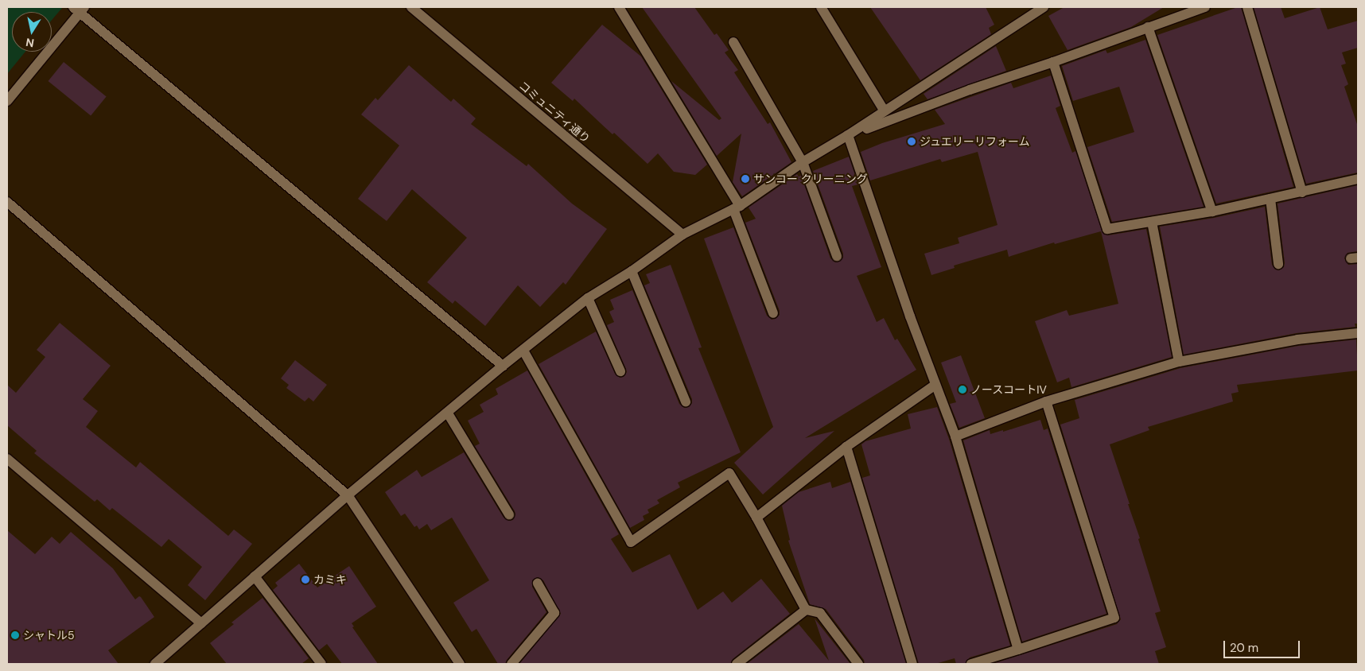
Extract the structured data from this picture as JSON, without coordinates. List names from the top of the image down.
{
  "streets": {
    "street": ["コミュニティ通り"]
  },
  "places": [
    "ジュエリーリフォーム",
    "サンコー クリーニング",
    "ノースコートIV",
    "カミキ",
    "シャトル5"
  ],
  "scale_bar": "20 m",
  "north": "bottom"
}
